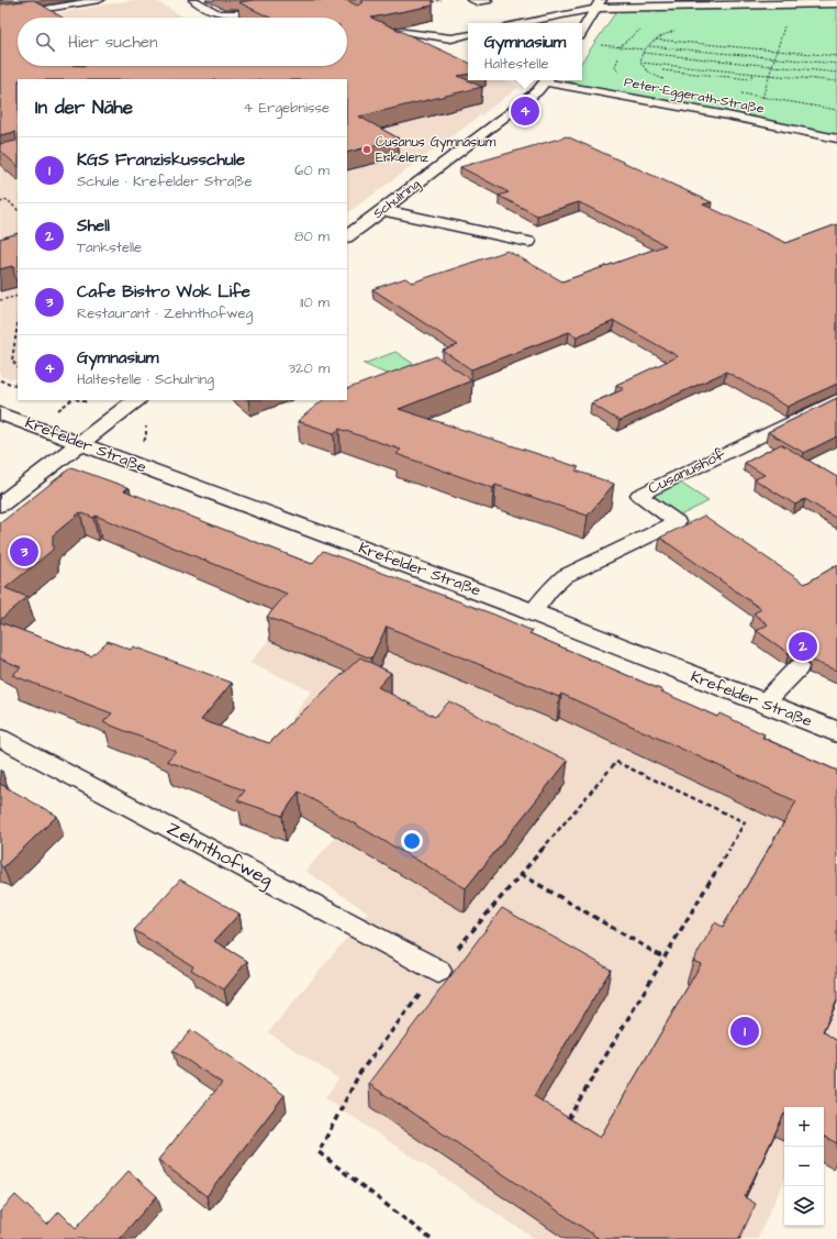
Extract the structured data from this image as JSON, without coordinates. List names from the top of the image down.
{
  "streets": {
    "street": ["Schulring", "Krefelder Straße"],
    "lane": ["Peter-Eggerath-Straße", "Cusanushof", "Zehnthofweg"]
  },
  "crossings": [
    ["Krefelder Straße", "Cusanushof"]
  ],
  "places": ["Cusanus Gymnasium Erkelenz"],
  "page": {
    "search": "Hier suchen",
    "popup": ["Gymnasium", "Haltestelle"],
    "heading": ["In der Nähe", "4 Ergebnisse"],
    "pins": [
      "4",
      "3",
      "2",
      "1"
    ],
    "list": [
      {
        "mark": "1",
        "name": "KGS Franziskusschule",
        "note": "Schule · Krefelder Straße",
        "value": "60 m"
      },
      {
        "mark": "2",
        "name": "Shell",
        "note": "Tankstelle",
        "value": "80 m"
      },
      {
        "mark": "3",
        "name": "Cafe Bistro Wok Life",
        "note": "Restaurant · Zehnthofweg",
        "value": "110 m"
      },
      {
        "mark": "4",
        "name": "Gymnasium",
        "note": "Haltestelle · Schulring",
        "value": "320 m"
      }
    ],
    "map_buttons": ["+", "−"]
  }
}
